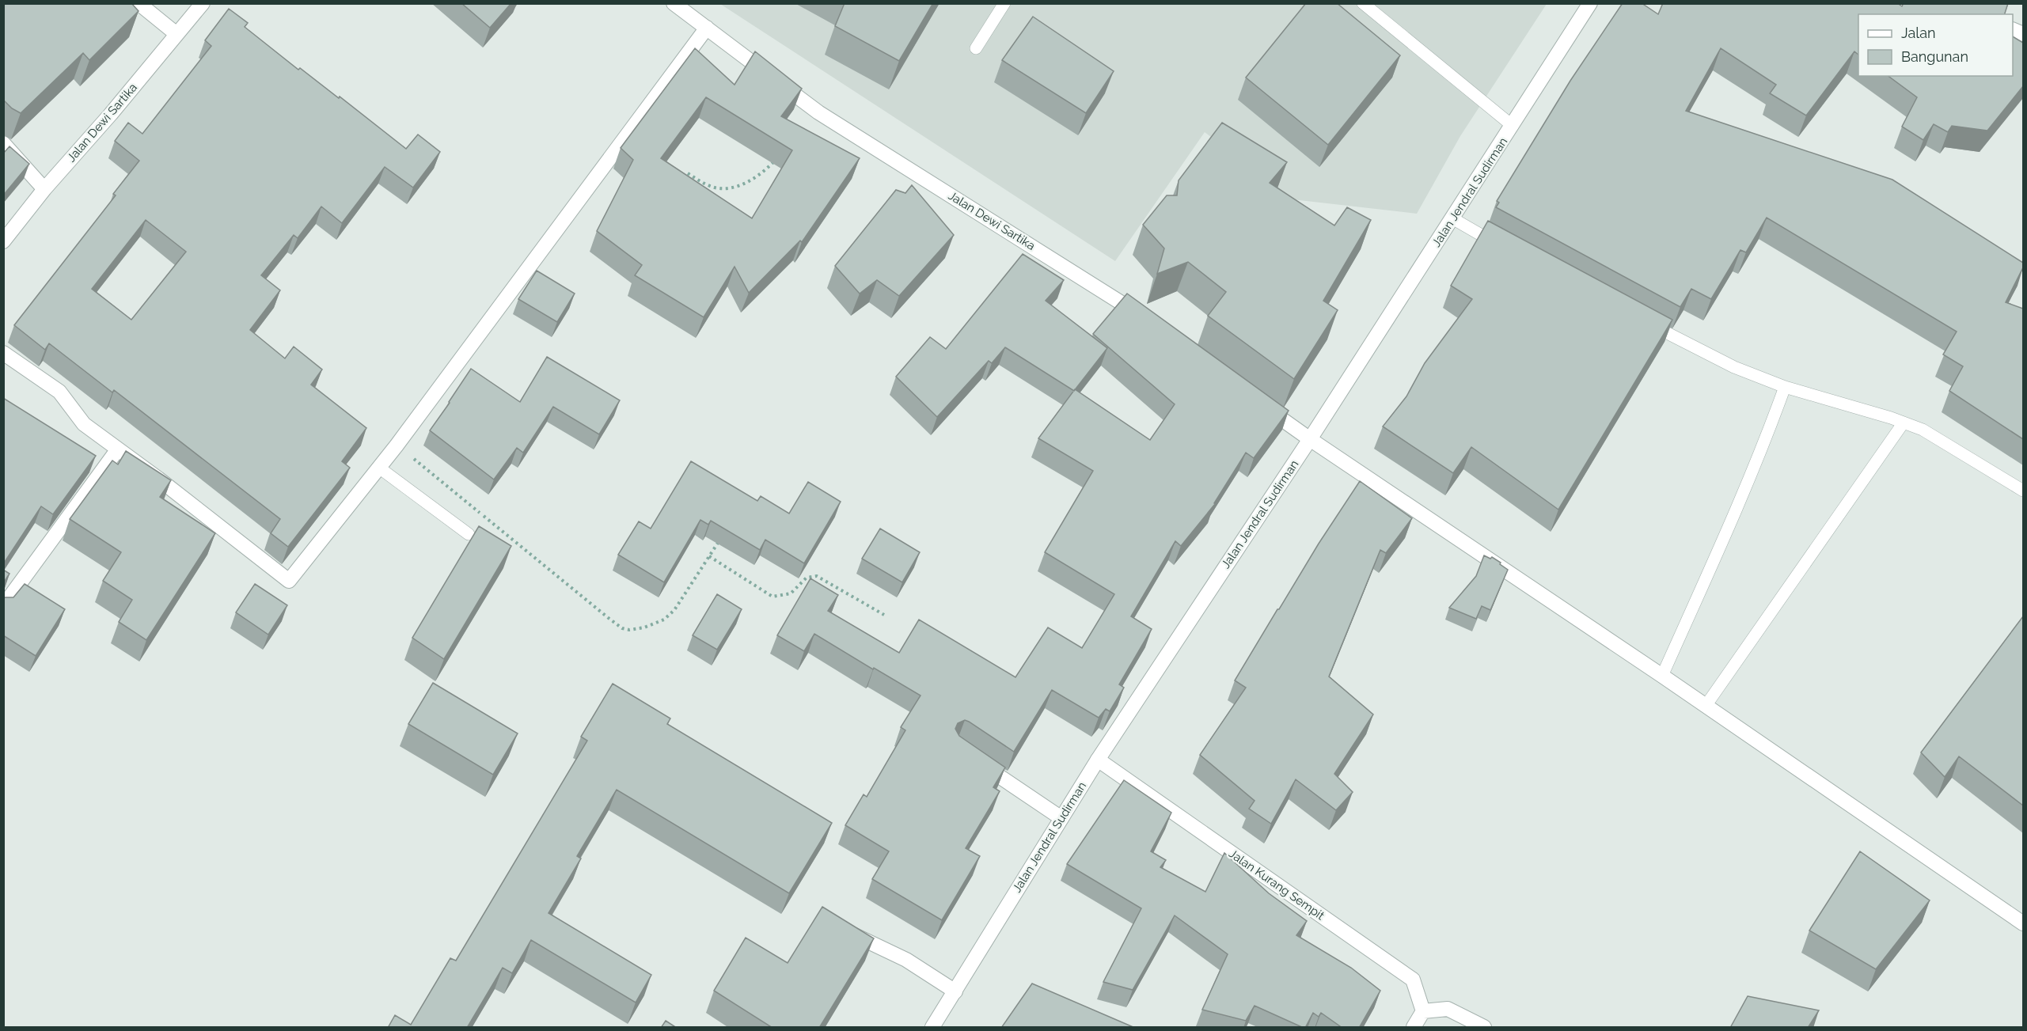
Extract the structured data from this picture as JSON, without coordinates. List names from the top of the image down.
{
  "streets": {
    "street": ["Jalan Dewi Sartika", "Jalan Jendral Sudirman", "Jalan Kurang Sempit"]
  },
  "crossings": [
    ["Jalan Jendral Sudirman", "Jalan Kurang Sempit"]
  ],
  "legend": ["Jalan", "Bangunan"]
}
